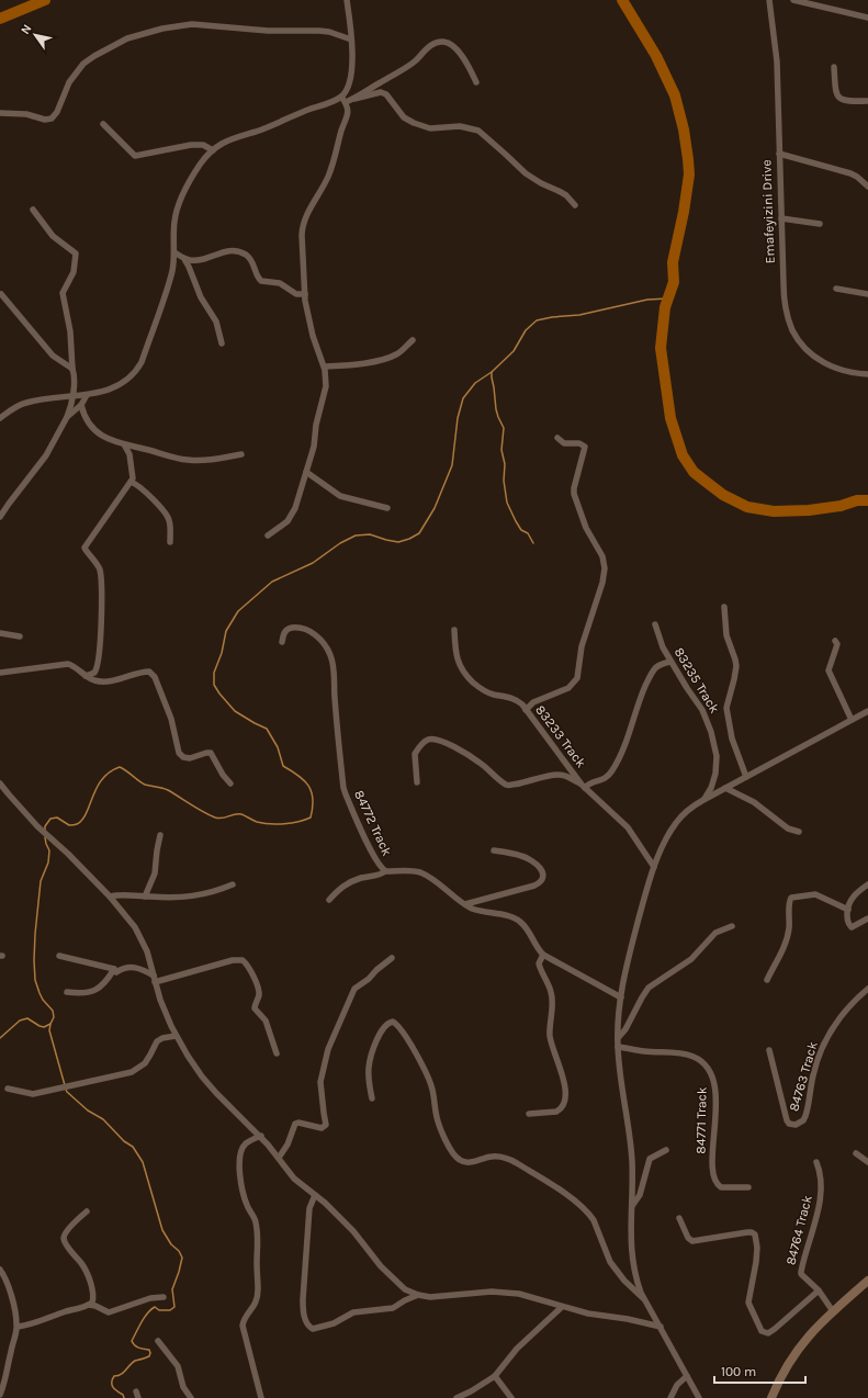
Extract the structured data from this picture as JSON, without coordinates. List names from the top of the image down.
{
  "streets": {
    "street": [
      "Emafeyizini Drive",
      "83235 Track",
      "83233 Track",
      "84772 Track",
      "84763 Track",
      "84771 Track",
      "84764 Track"
    ]
  },
  "scale_bar": "100 m",
  "north": "top left"
}
